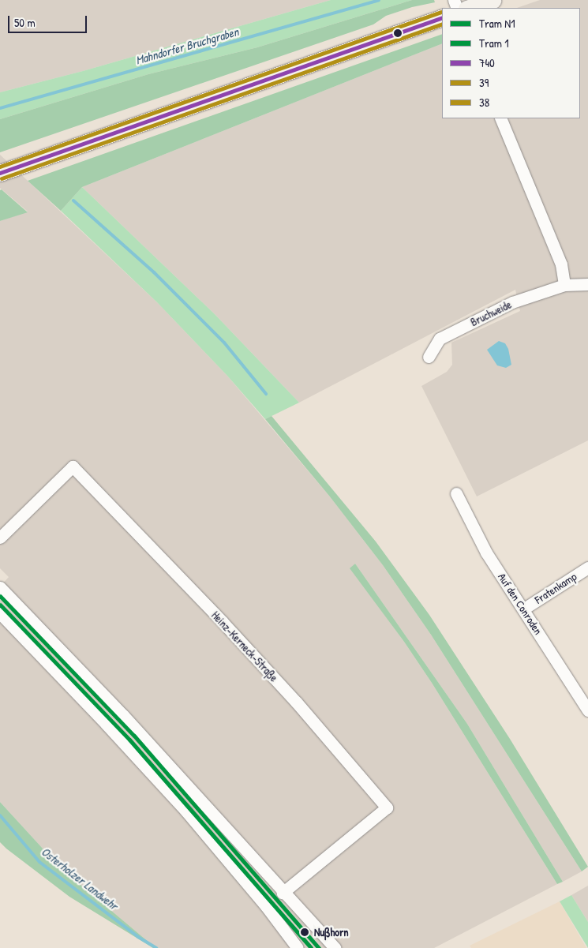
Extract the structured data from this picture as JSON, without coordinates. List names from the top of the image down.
{
  "streets": {
    "street": [
      "Bruchweide",
      "Fratenkamp",
      "Auf den Conroden",
      "Heinz-Kerneck-Straße"
    ]
  },
  "crossings": [
    ["Fratenkamp", "Auf den Conroden"]
  ],
  "water": ["Mahndorfer Bruchgraben", "Osterholzer Landwehr"],
  "places": ["Nußhorn"],
  "lines": [
    "transit line 38",
    "transit line 740",
    "transit line 39",
    "tram line N1",
    "tram line 1"
  ],
  "legend": [
    "Tram N1",
    "Tram 1",
    "740",
    "39",
    "38"
  ],
  "scale_bar": "50 m"
}
